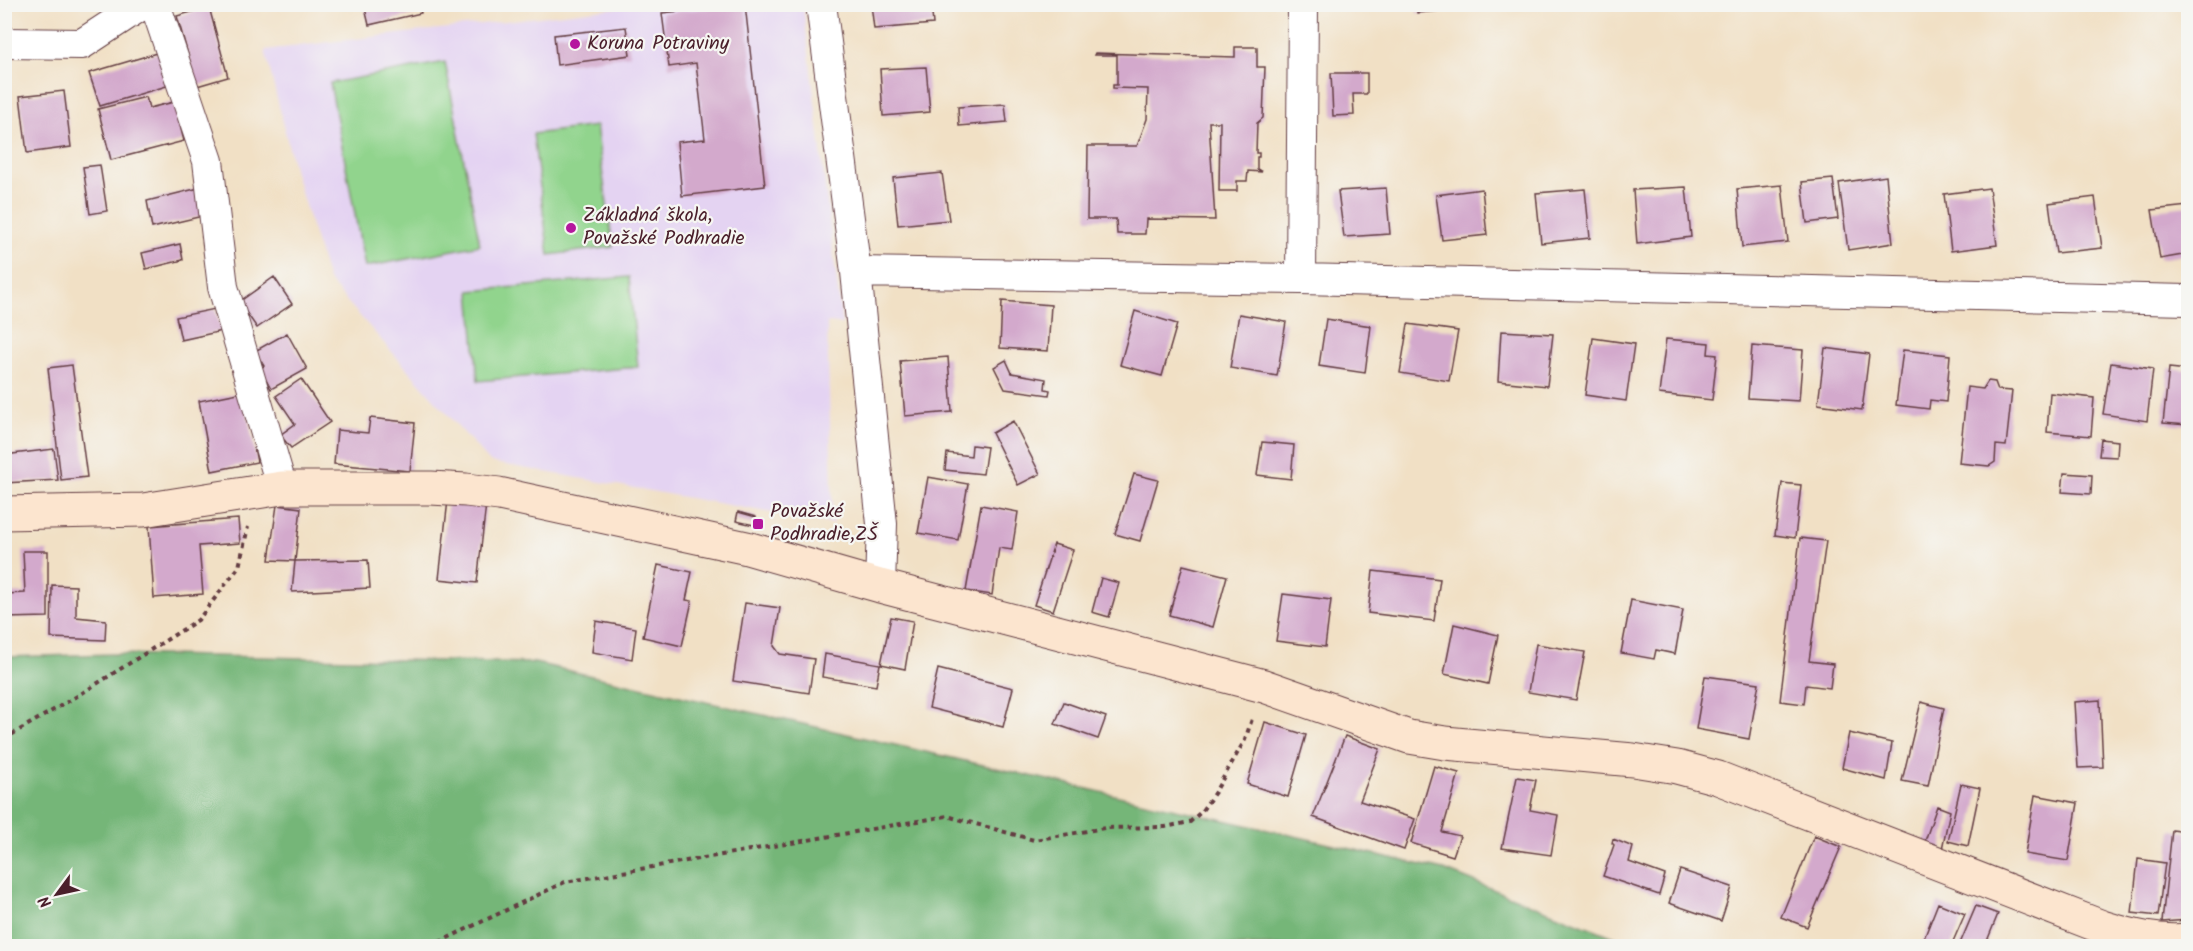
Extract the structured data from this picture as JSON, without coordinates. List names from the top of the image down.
{
  "places": {
    "other": ["Koruna Potraviny", "Základná škola, Považské Podhradie"],
    "transit": ["Považské Podhradie,ZŠ"]
  },
  "north": "bottom left"
}
